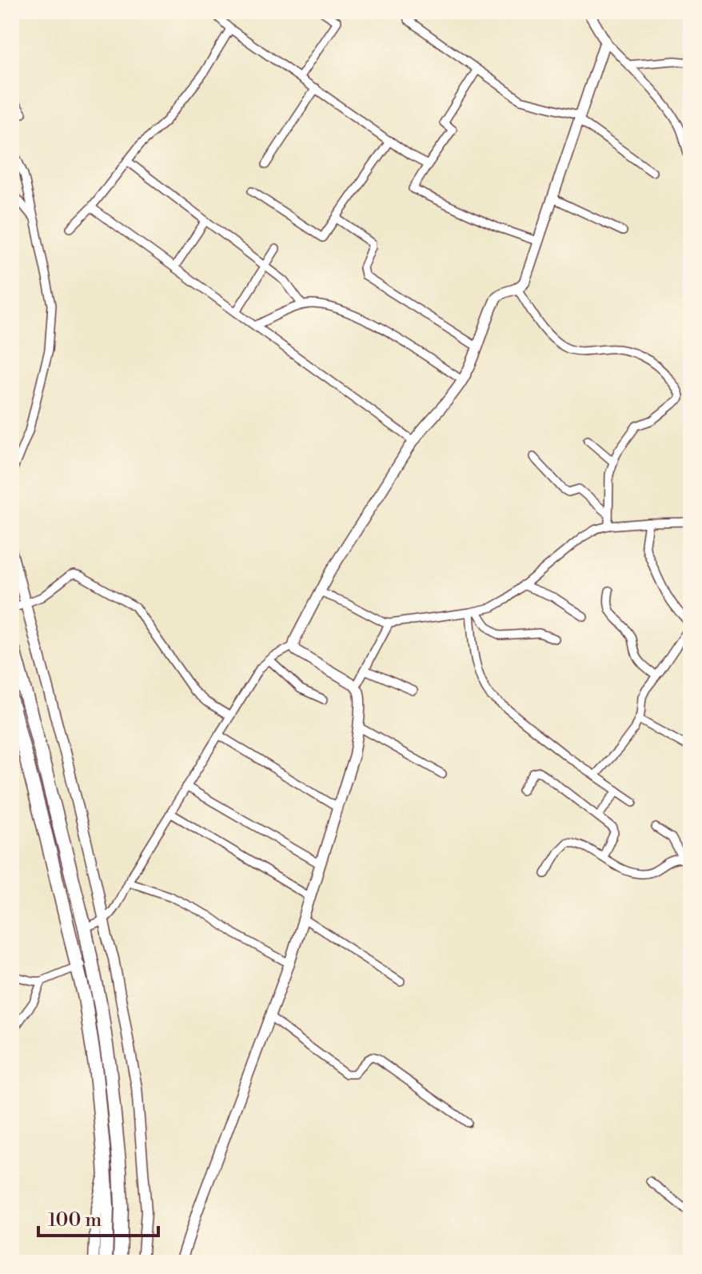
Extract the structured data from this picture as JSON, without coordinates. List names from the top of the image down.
{
  "scale_bar": "100 m"
}
